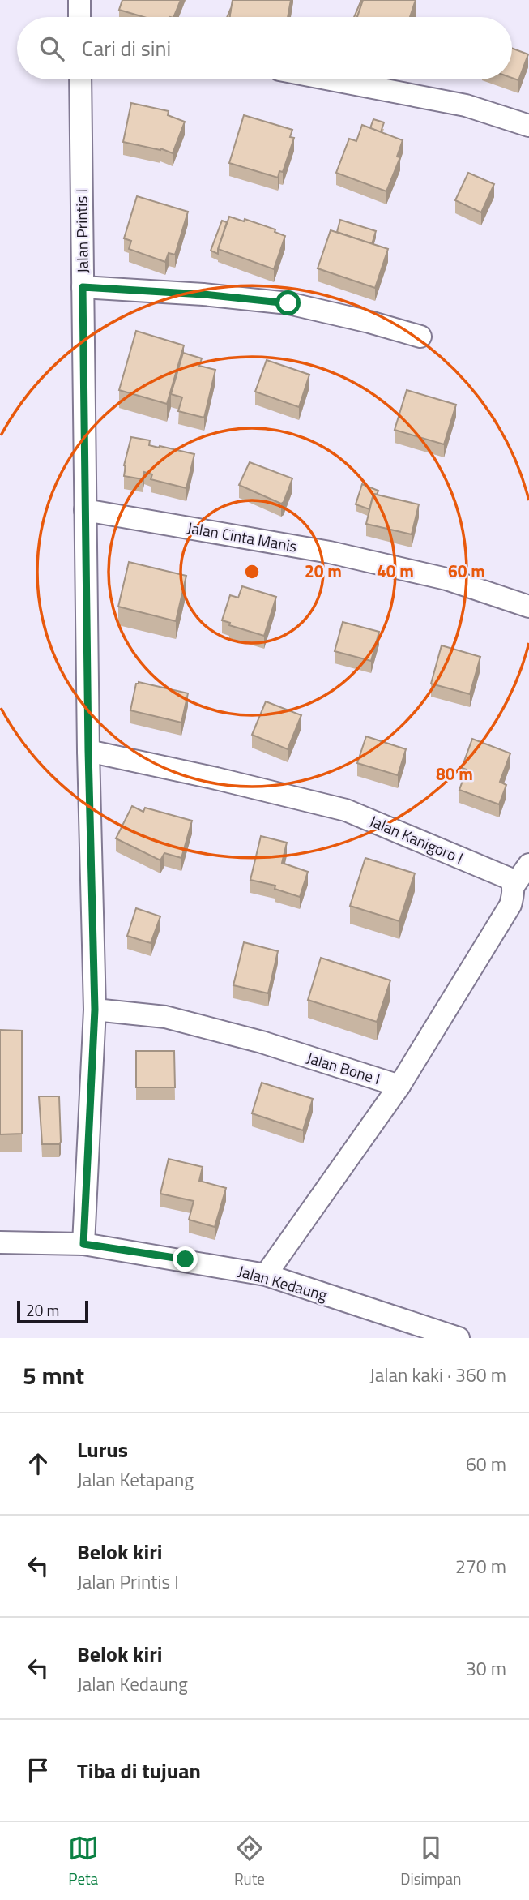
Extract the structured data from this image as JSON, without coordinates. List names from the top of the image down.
{
  "streets": {
    "street": [
      "Jalan Printis I",
      "Jalan Cinta Manis",
      "Jalan Kanigoro I",
      "Jalan Bone I",
      "Jalan Kedaung"
    ]
  },
  "crossings": [
    ["Jalan Printis I", "Jalan Cinta Manis"],
    ["Jalan Printis I", "Jalan Kanigoro I"],
    ["Jalan Printis I", "Jalan Bone I"],
    ["Jalan Printis I", "Jalan Kedaung"],
    ["Jalan Bone I", "Jalan Kedaung"]
  ],
  "scale_bar": "20 m",
  "page": {
    "search": "Cari di sini",
    "scale": "20 m",
    "heading": ["5 mnt", "Jalan kaki · 360 m"],
    "list": [
      ["Lurus", "Jalan Ketapang", "60 m"],
      ["Belok kiri", "Jalan Printis I", "270 m"],
      ["Belok kiri", "Jalan Kedaung", "30 m"],
      "Tiba di tujuan"
    ],
    "nav": ["Peta", "Rute", "Disimpan"]
  },
  "rings": [
    "20 m",
    "40 m",
    "60 m",
    "80 m"
  ]
}
